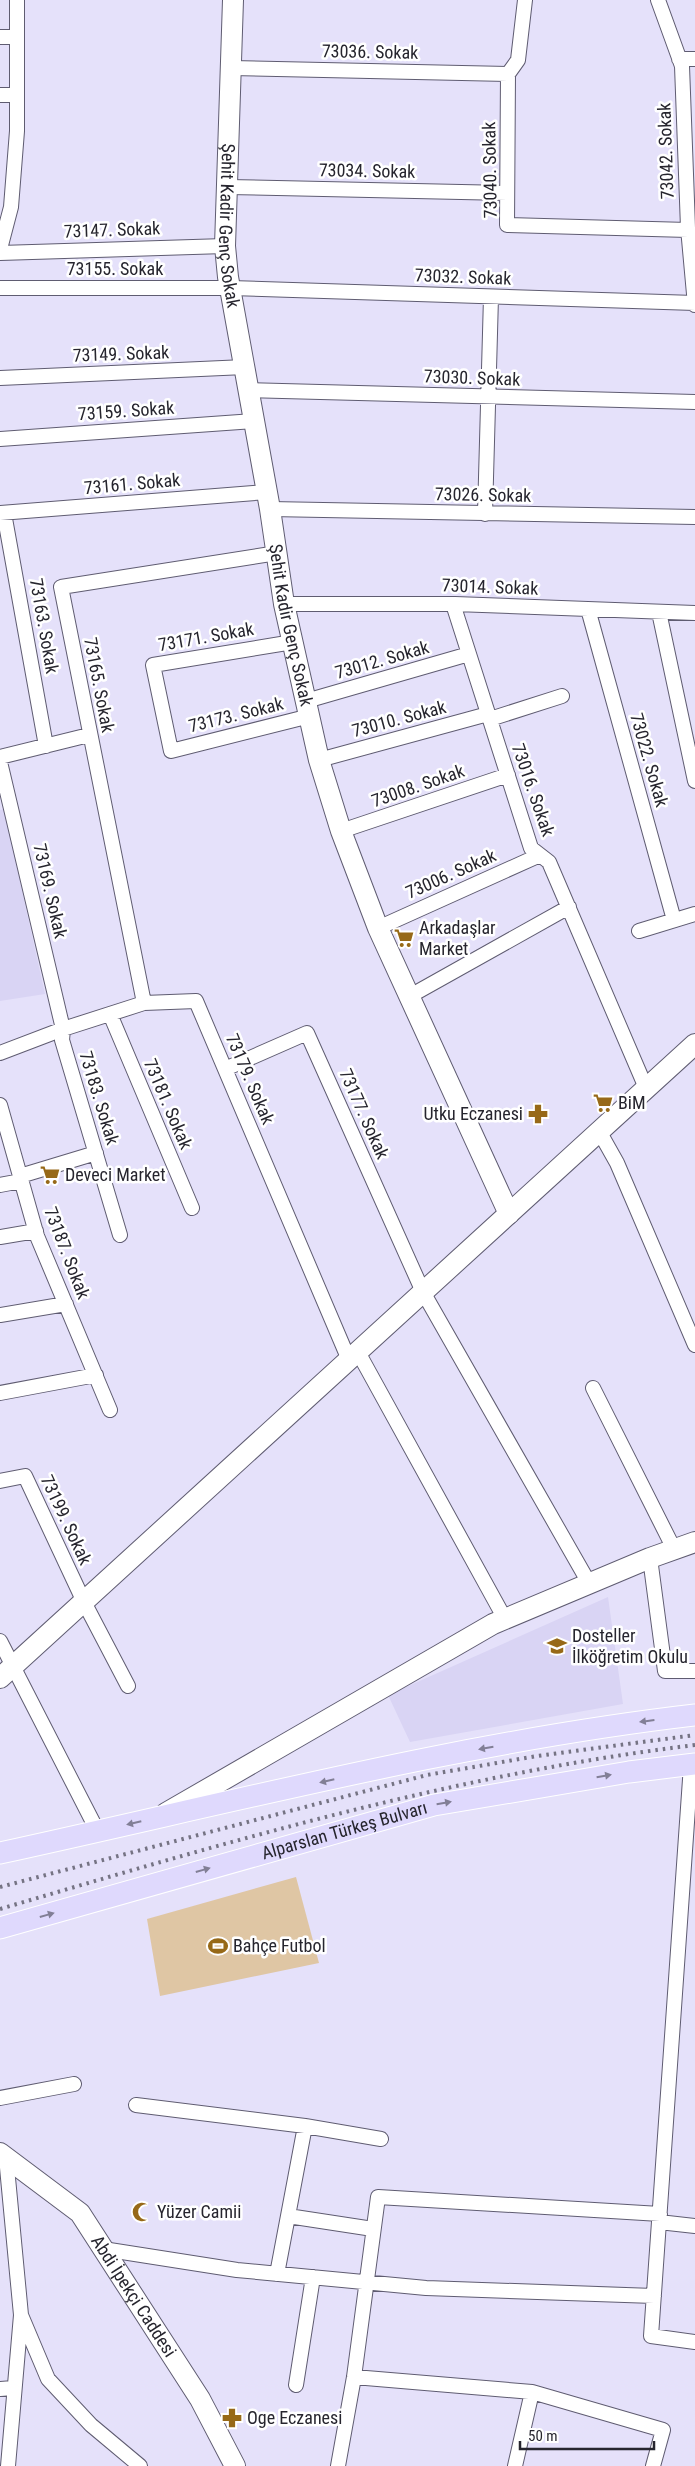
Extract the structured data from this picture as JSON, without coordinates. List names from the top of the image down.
{
  "streets": {
    "main road": ["Şehit Kadir Genç Sokak", "Alparslan Türkeş Bulvarı", "Abdi İpekçi Caddesi"],
    "street": [
      "73036. Sokak",
      "73042. Sokak",
      "73040. Sokak",
      "73034. Sokak",
      "73147. Sokak",
      "73155. Sokak",
      "73032. Sokak",
      "73149. Sokak",
      "73030. Sokak",
      "73159. Sokak",
      "73161. Sokak",
      "73026. Sokak",
      "73014. Sokak",
      "73163. Sokak",
      "73171. Sokak",
      "73012. Sokak",
      "73165. Sokak",
      "73173. Sokak",
      "73010. Sokak",
      "73022. Sokak",
      "73008. Sokak",
      "73016. Sokak",
      "73006. Sokak",
      "73169. Sokak",
      "73179. Sokak",
      "73183. Sokak",
      "73181. Sokak",
      "73177. Sokak",
      "73187. Sokak",
      "73199. Sokak"
    ]
  },
  "crossings": [
    ["73036. Sokak", "73040. Sokak"],
    ["73036. Sokak", "Şehit Kadir Genç Sokak"],
    ["73042. Sokak", "73040. Sokak"],
    ["73042. Sokak", "73032. Sokak"],
    ["73040. Sokak", "73034. Sokak"],
    ["73034. Sokak", "Şehit Kadir Genç Sokak"],
    ["Şehit Kadir Genç Sokak", "73147. Sokak"],
    ["Şehit Kadir Genç Sokak", "73155. Sokak"],
    ["Şehit Kadir Genç Sokak", "73032. Sokak"],
    ["Şehit Kadir Genç Sokak", "73149. Sokak"],
    ["Şehit Kadir Genç Sokak", "73030. Sokak"],
    ["Şehit Kadir Genç Sokak", "73159. Sokak"],
    ["Şehit Kadir Genç Sokak", "73161. Sokak"],
    ["Şehit Kadir Genç Sokak", "73026. Sokak"],
    ["Şehit Kadir Genç Sokak", "73014. Sokak"],
    ["Şehit Kadir Genç Sokak", "73171. Sokak"],
    ["Şehit Kadir Genç Sokak", "73012. Sokak"],
    ["Şehit Kadir Genç Sokak", "73165. Sokak"],
    ["Şehit Kadir Genç Sokak", "73173. Sokak"],
    ["Şehit Kadir Genç Sokak", "73010. Sokak"],
    ["Şehit Kadir Genç Sokak", "73008. Sokak"],
    ["Şehit Kadir Genç Sokak", "73006. Sokak"],
    ["73155. Sokak", "73032. Sokak"],
    ["73161. Sokak", "73026. Sokak"],
    ["73161. Sokak", "73163. Sokak"],
    ["73014. Sokak", "73022. Sokak"],
    ["73014. Sokak", "73016. Sokak"],
    ["73171. Sokak", "73173. Sokak"],
    ["73012. Sokak", "73173. Sokak"],
    ["73012. Sokak", "73016. Sokak"],
    ["73165. Sokak", "73179. Sokak"],
    ["73010. Sokak", "73016. Sokak"],
    ["73008. Sokak", "73016. Sokak"],
    ["73016. Sokak", "73006. Sokak"],
    ["73169. Sokak", "73179. Sokak"],
    ["73169. Sokak", "73183. Sokak"],
    ["73179. Sokak", "73183. Sokak"],
    ["73179. Sokak", "73181. Sokak"],
    ["73179. Sokak", "73177. Sokak"]
  ],
  "places": {
    "supermarket": ["Arkadaşlar Market", "BiM", "Deveci Market"],
    "pharmacy": ["Utku Eczanesi", "Oge Eczanesi"],
    "school or university": ["Dosteller İlköğretim Okulu"],
    "sports": ["Bahçe Futbol"],
    "mosque": ["Yüzer Camii"]
  },
  "scale_bar": "50 m"
}
